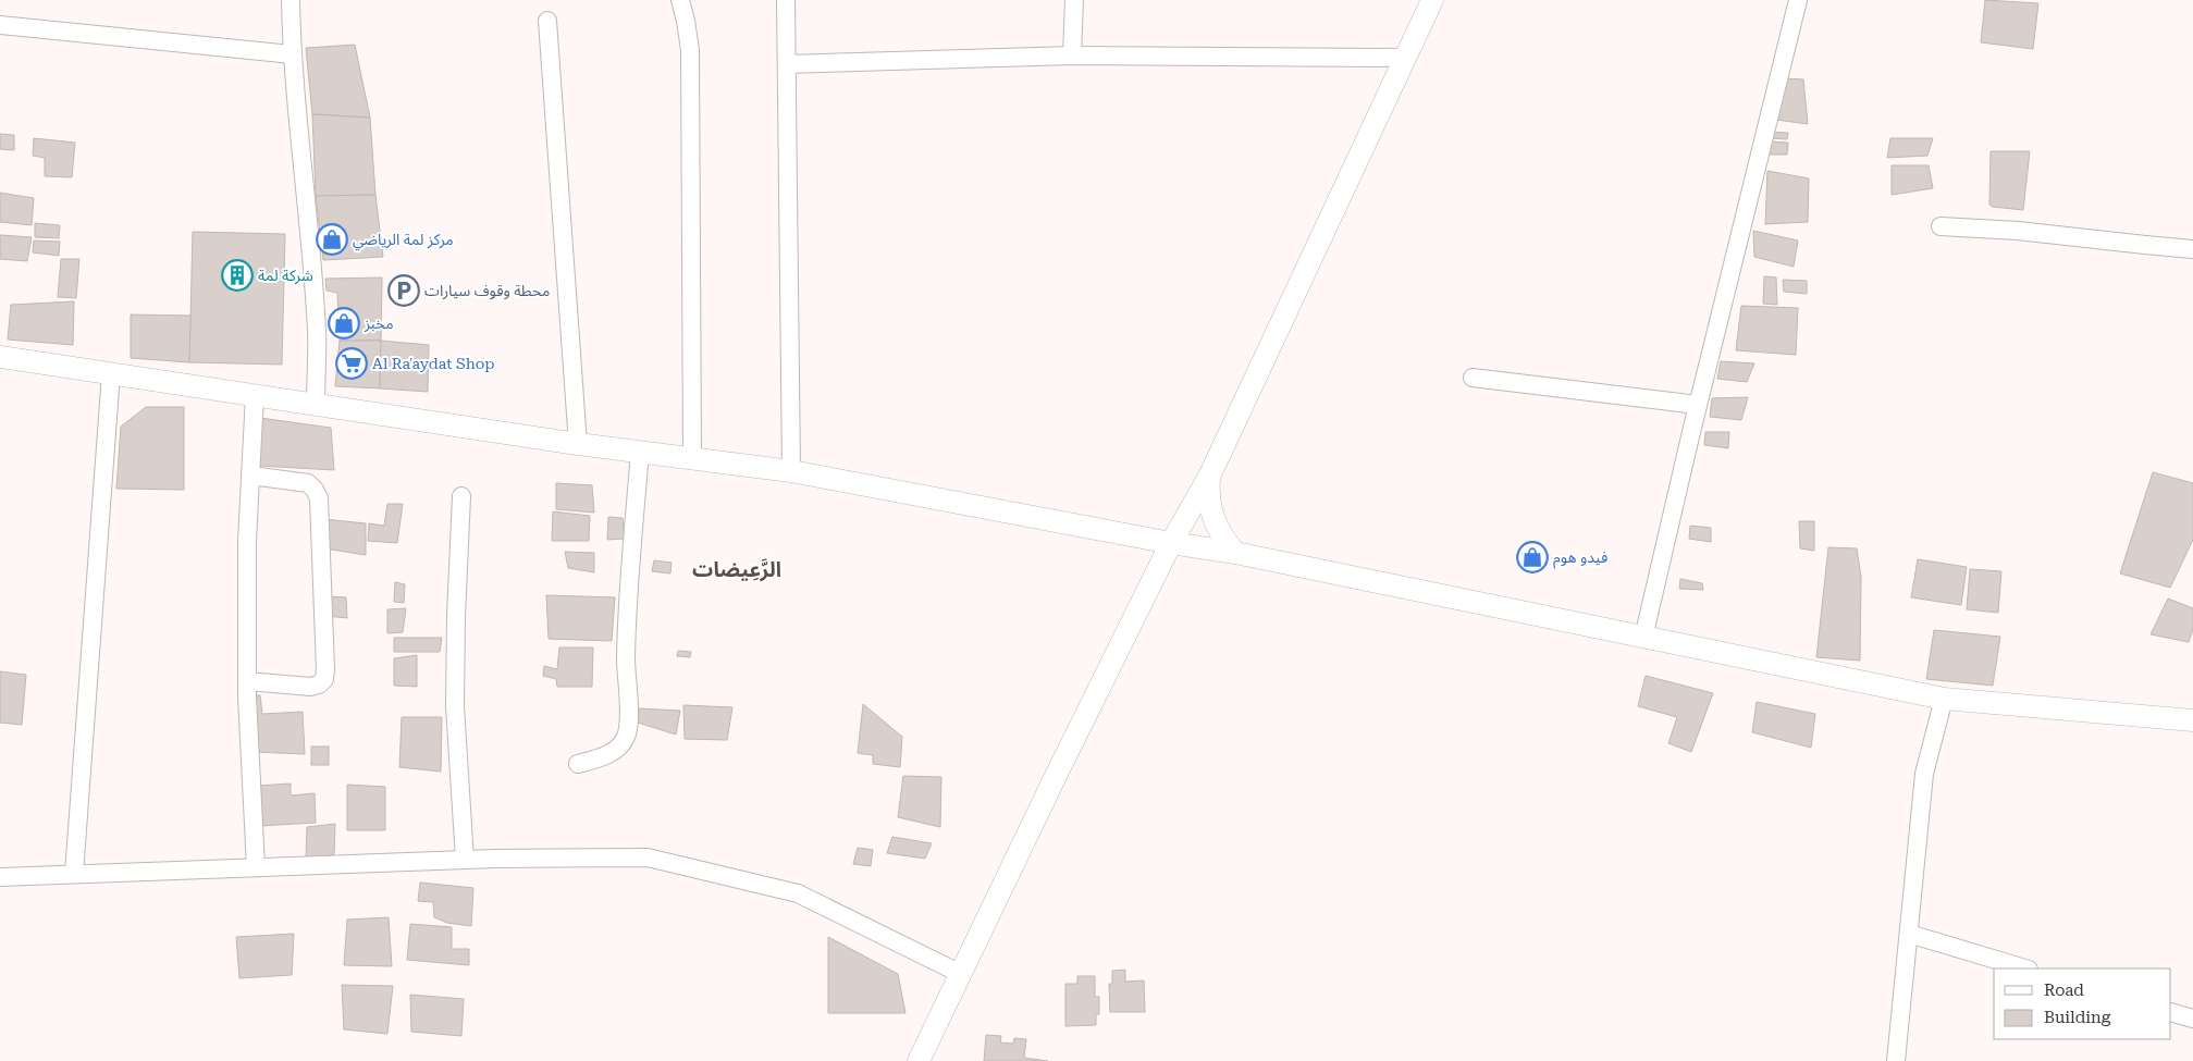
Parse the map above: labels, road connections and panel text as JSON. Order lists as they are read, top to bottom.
{
  "districts": ["الرَّعِيضات"],
  "places": {
    "shop": ["مركز لمة الرياضي", "مخبز", "فيدو هوم"],
    "building": ["شركة لمة"],
    "parking": ["محطة وقوف سيارات"],
    "supermarket": ["Al Ra'aydat Shop"]
  },
  "legend": ["Road", "Building"]
}
